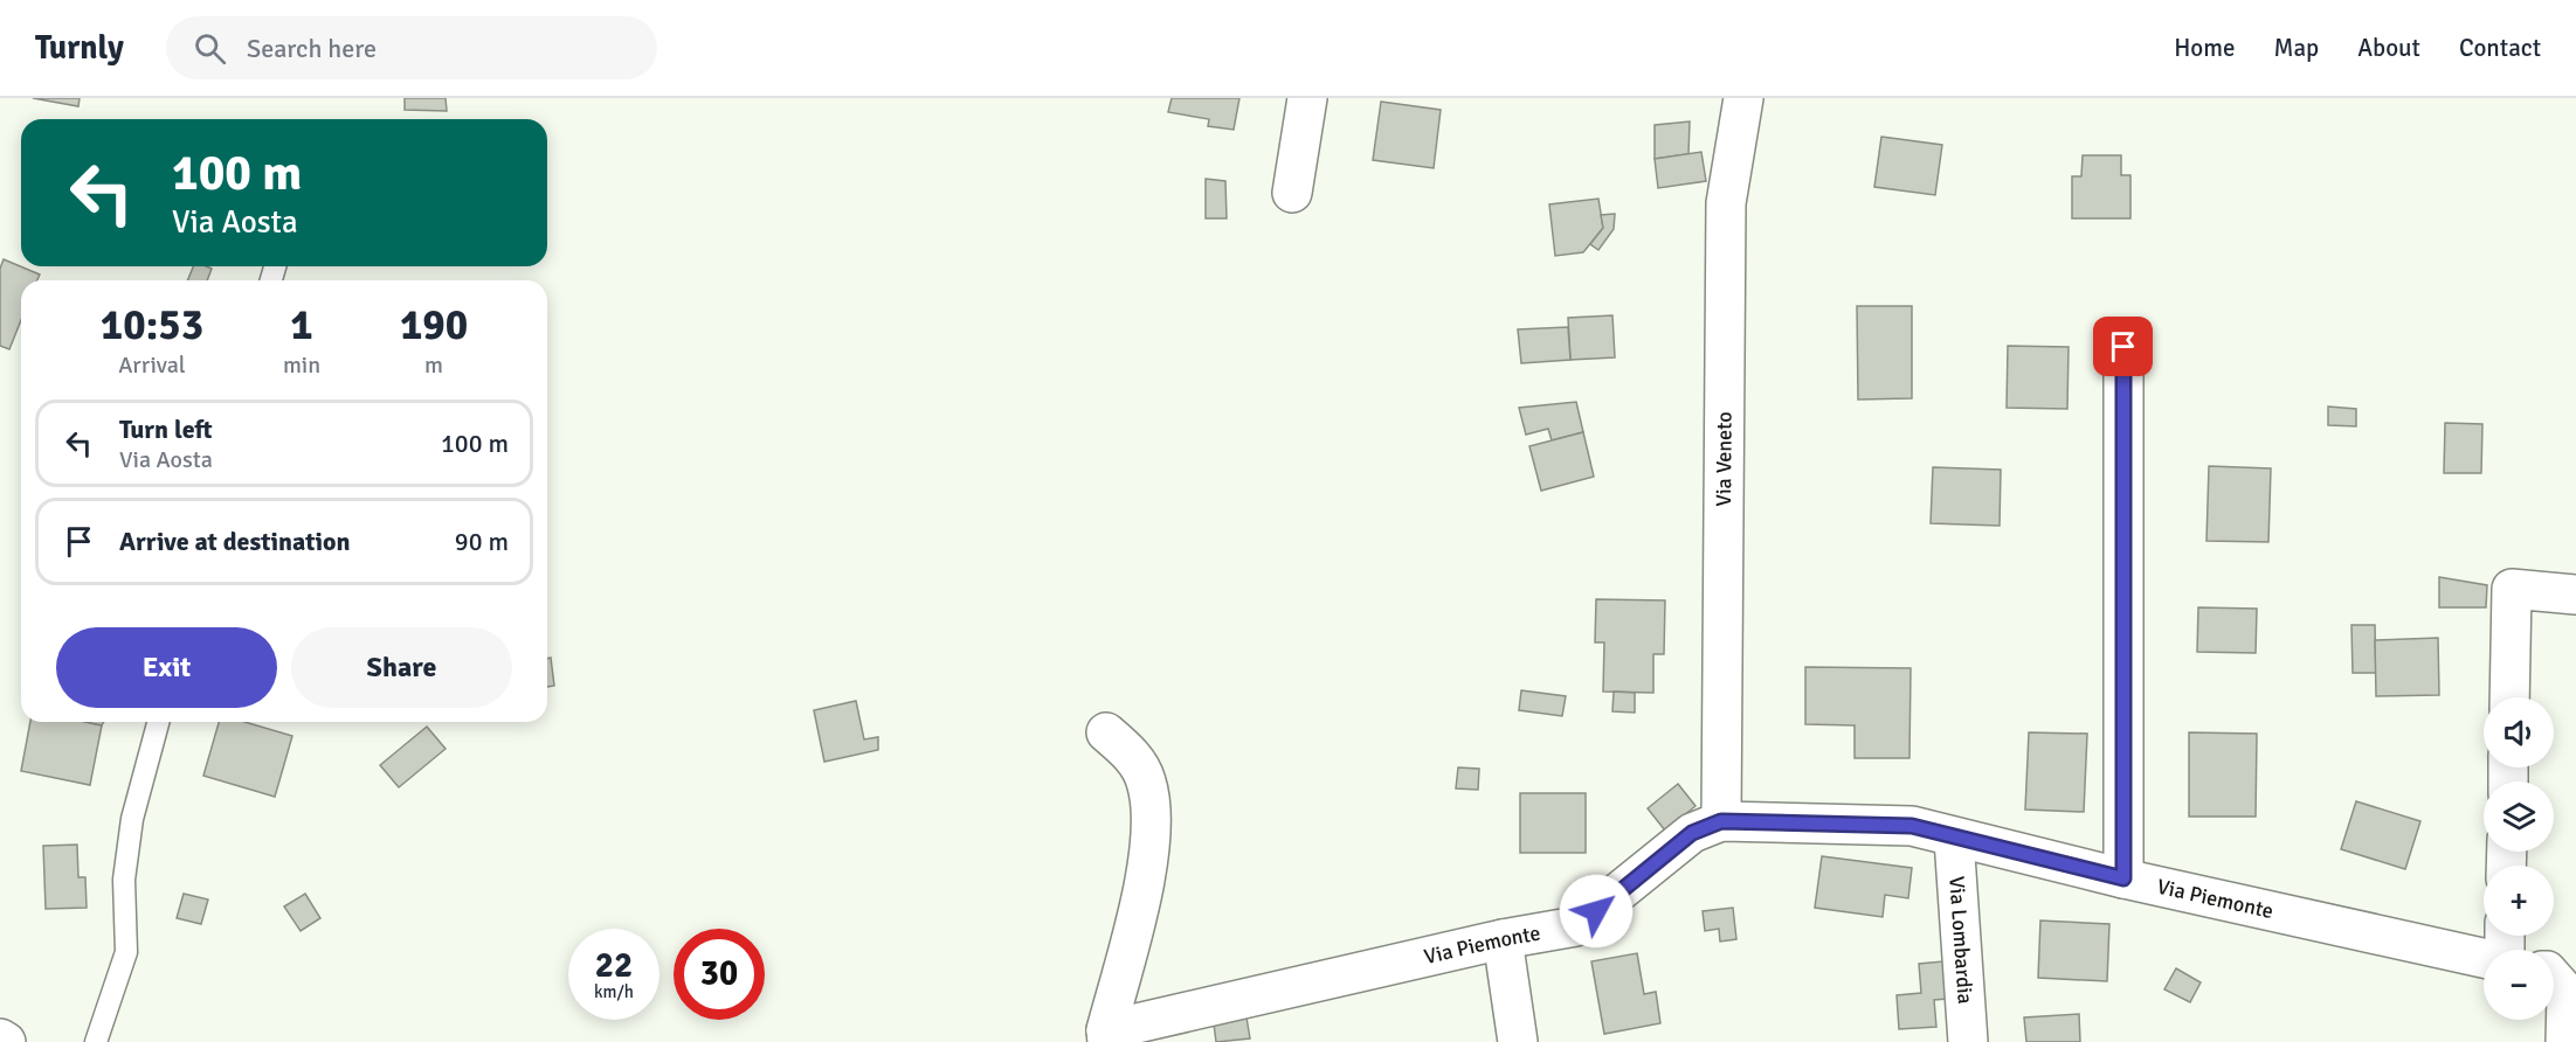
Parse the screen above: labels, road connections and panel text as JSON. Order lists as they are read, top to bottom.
{
  "streets": {
    "street": ["Via Veneto", "Via Piemonte", "Via Lombardia"]
  },
  "crossings": [
    ["Via Veneto", "Via Piemonte"],
    ["Via Piemonte", "Via Lombardia"]
  ],
  "page": {
    "header": "Turnly",
    "search": "Search here",
    "nav": [
      "Home",
      "Map",
      "About",
      "Contact"
    ],
    "turn": ["100 m", "Via Aosta"],
    "eta": [
      "10:53",
      "Arrival",
      "1",
      "min",
      "190",
      "m"
    ],
    "list": [
      {
        "name": "Turn left",
        "note": "Via Aosta",
        "value": "100 m"
      },
      {
        "name": "Arrive at destination",
        "value": "90 m"
      }
    ],
    "buttons": ["Exit", "Share"],
    "map_buttons": ["+", "−"],
    "speed": "22 km/h",
    "limit": "30"
  }
}
